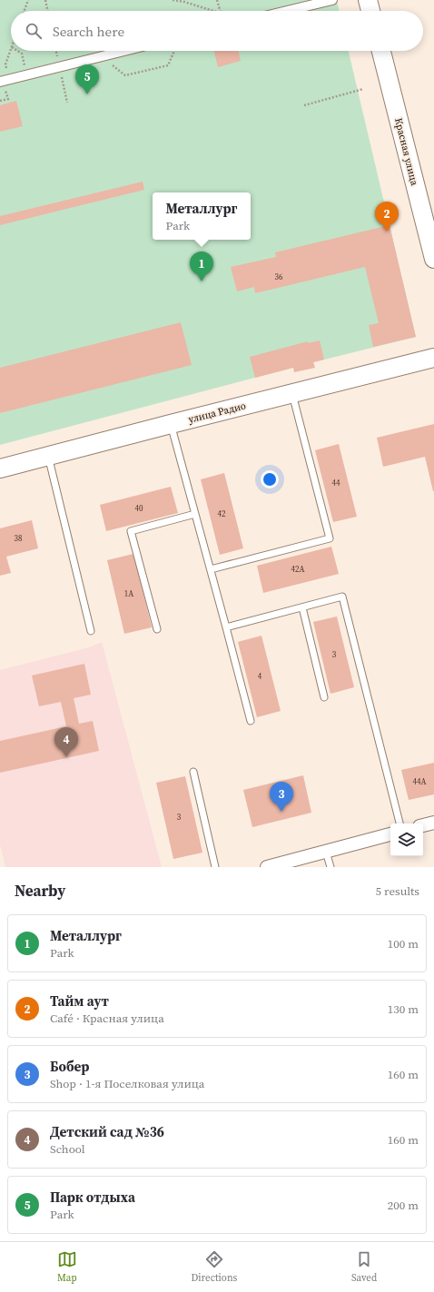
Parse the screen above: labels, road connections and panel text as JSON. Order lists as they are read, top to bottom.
{
  "streets": {
    "main road": ["Красная улица", "улица Радио"]
  },
  "house_numbers": [
    "36",
    "44",
    "40",
    "42",
    "38",
    "42А",
    "1А",
    "3",
    "4",
    "44А",
    "3"
  ],
  "page": {
    "search": "Search here",
    "pins": [
      "5",
      "2",
      "1",
      "4",
      "3"
    ],
    "popup": ["Металлург", "Park"],
    "heading": ["Nearby", "5 results"],
    "list": [
      {
        "mark": "1",
        "name": "Металлург",
        "note": "Park",
        "value": "100 m"
      },
      {
        "mark": "2",
        "name": "Тайм аут",
        "note": "Café · Красная улица",
        "value": "130 m"
      },
      {
        "mark": "3",
        "name": "Бобер",
        "note": "Shop · 1-я Поселковая улица",
        "value": "160 m"
      },
      {
        "mark": "4",
        "name": "Детский сад №36",
        "note": "School",
        "value": "160 m"
      },
      {
        "mark": "5",
        "name": "Парк отдыха",
        "note": "Park",
        "value": "200 m"
      }
    ],
    "nav": ["Map", "Directions", "Saved"]
  }
}
